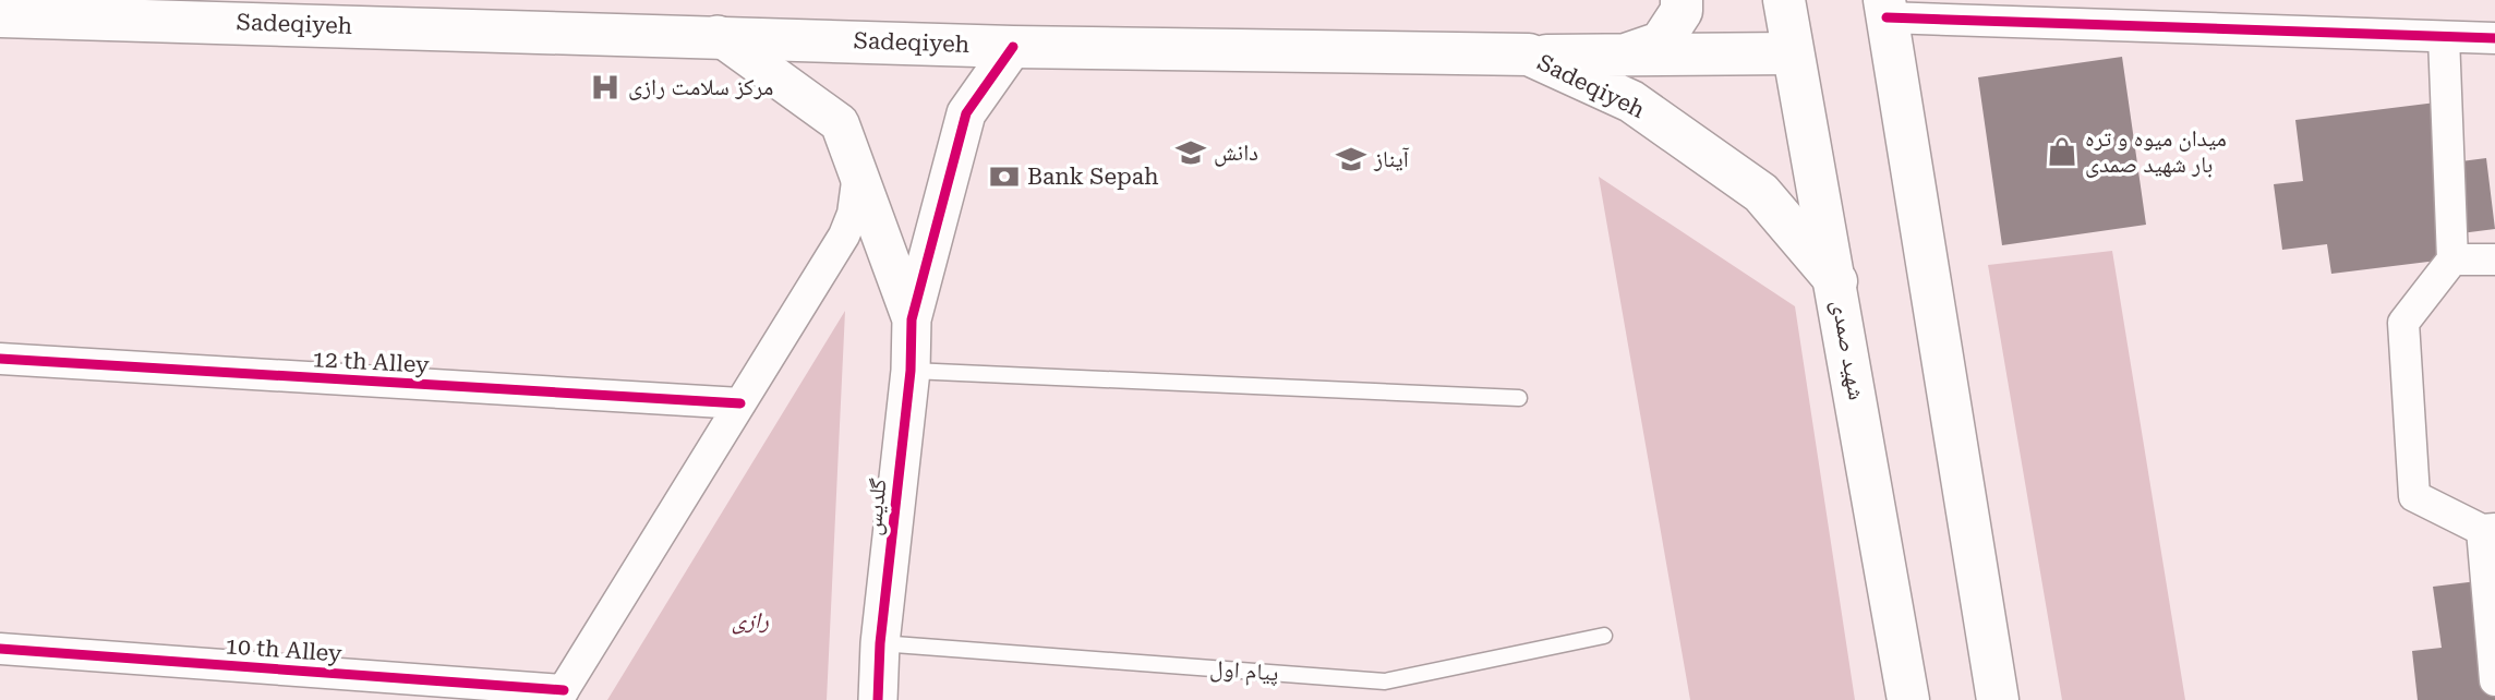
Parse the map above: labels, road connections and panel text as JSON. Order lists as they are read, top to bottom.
{
  "streets": {
    "main road": ["Sadeqiyeh", "شهید صمدی"],
    "street": ["12 th Alley", "گلدیس", "10 th Alley"],
    "lane": ["پیام اول"]
  },
  "crossings": [
    ["Sadeqiyeh", "شهید صمدی"],
    ["گلدیس", "پیام اول"]
  ],
  "parks": ["رازی"],
  "places": {
    "hospital": ["مرکز سلامت رازی"],
    "shop": ["میدان میوه و تره بار شهید صمدی"],
    "school or university": ["دانش", "آیناز"],
    "bank": ["Bank Sepah"]
  }
}
